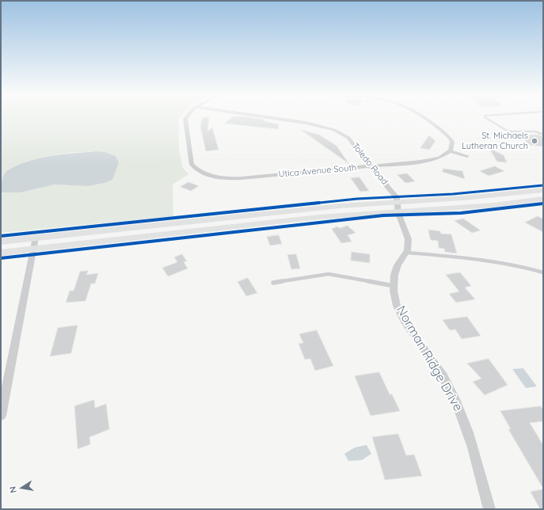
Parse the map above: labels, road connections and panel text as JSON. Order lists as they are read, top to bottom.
{
  "streets": {
    "street": ["Toledo Road", "Utica Avenue South", "Norman Ridge Drive"]
  },
  "crossings": [
    ["Toledo Road", "Utica Avenue South"]
  ],
  "places": ["St. Michaels Lutheran Church"],
  "north": "left"
}
